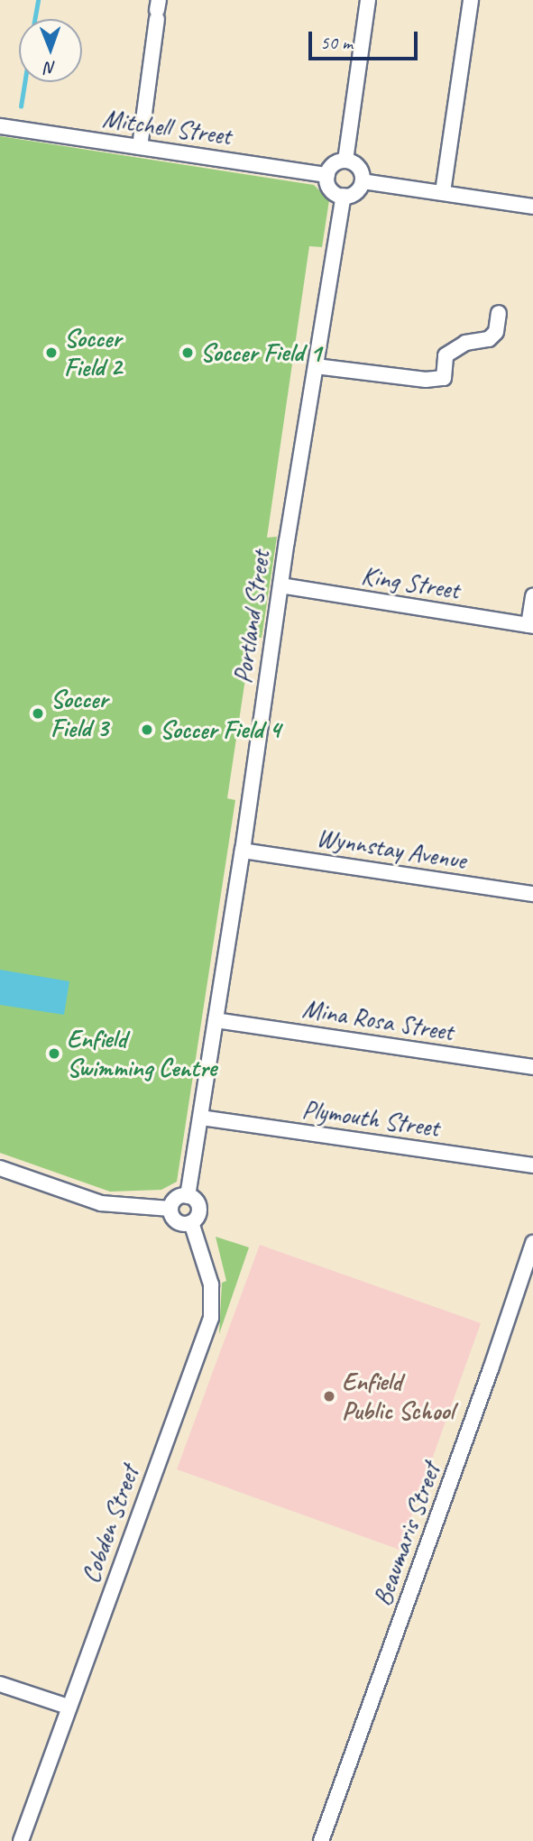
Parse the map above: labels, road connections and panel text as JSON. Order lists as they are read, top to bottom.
{
  "streets": {
    "street": [
      "Mitchell Street",
      "King Street",
      "Portland Street",
      "Wynnstay Avenue",
      "Mina Rosa Street",
      "Plymouth Street",
      "Cobden Street",
      "Beaumaris Street"
    ]
  },
  "crossings": [
    ["Mitchell Street", "Portland Street"],
    ["King Street", "Portland Street"],
    ["Portland Street", "Wynnstay Avenue"],
    ["Portland Street", "Mina Rosa Street"],
    ["Portland Street", "Plymouth Street"],
    ["Portland Street", "Cobden Street"]
  ],
  "places": [
    "Soccer Field 2",
    "Soccer Field 1",
    "Soccer Field 3",
    "Soccer Field 4",
    "Enfield Swimming Centre",
    "Enfield Public School"
  ],
  "scale_bar": "50 m",
  "north": "bottom"
}
